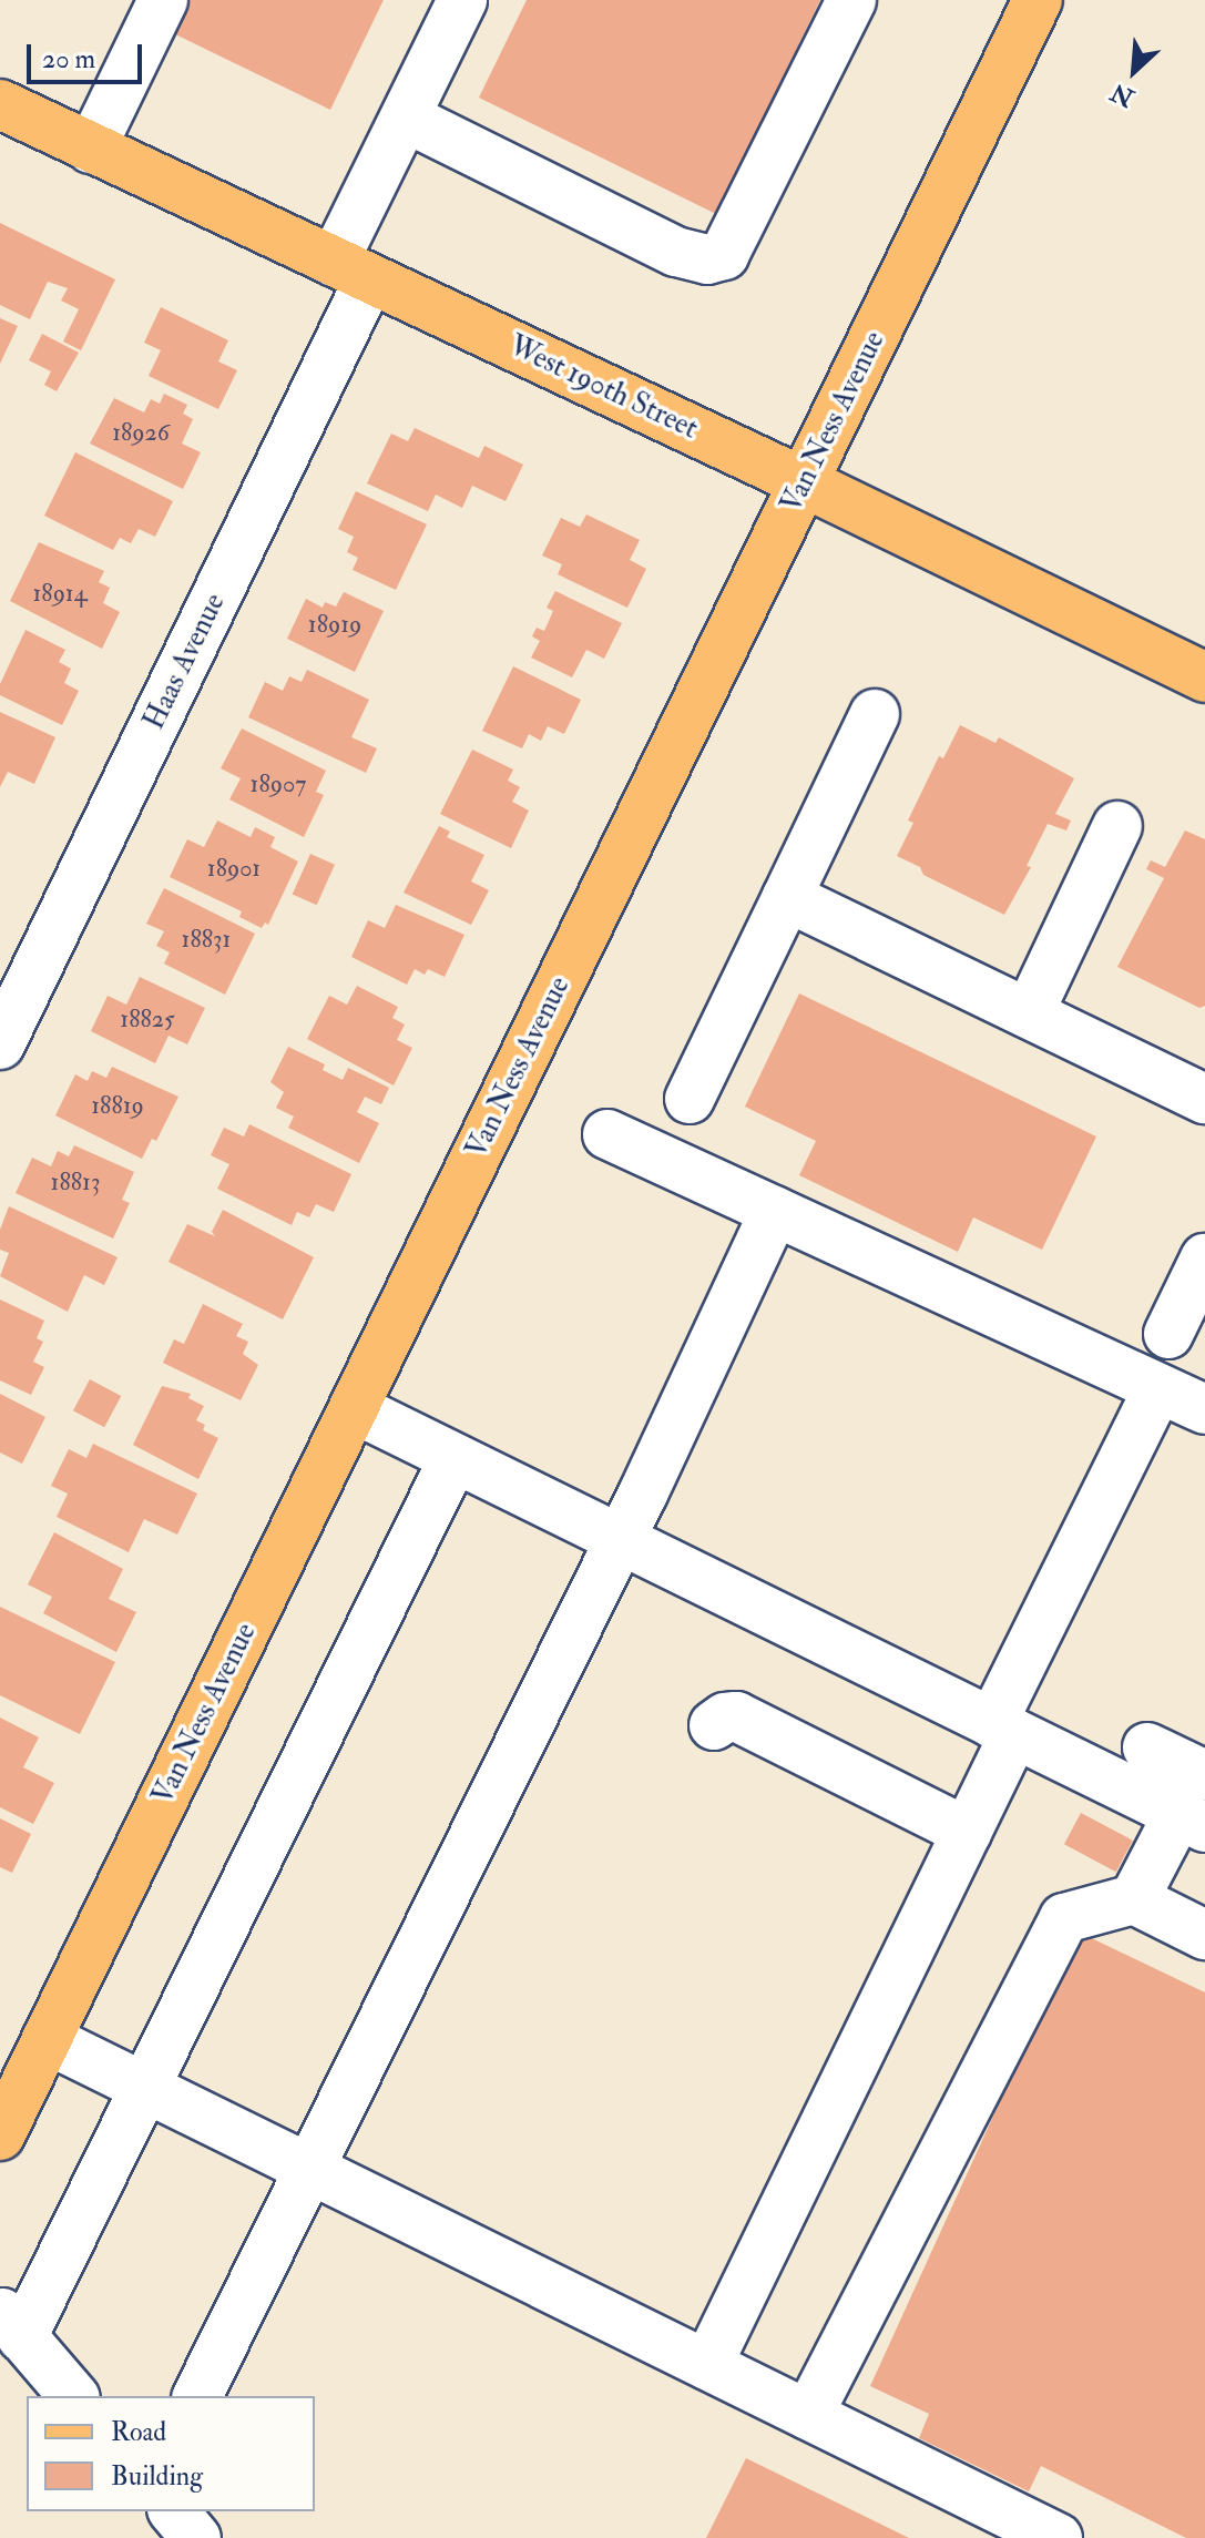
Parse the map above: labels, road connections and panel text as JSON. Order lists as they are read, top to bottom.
{
  "streets": {
    "main road": ["West 190th Street", "Van Ness Avenue"],
    "street": ["Haas Avenue"]
  },
  "crossings": [
    ["West 190th Street", "Van Ness Avenue"],
    ["West 190th Street", "Haas Avenue"]
  ],
  "house_numbers": [
    "18926",
    "18914",
    "18919",
    "18907",
    "18901",
    "18831",
    "18825",
    "18819",
    "18813"
  ],
  "legend": ["Road", "Building"],
  "scale_bar": "20 m",
  "north": "bottom left"
}
